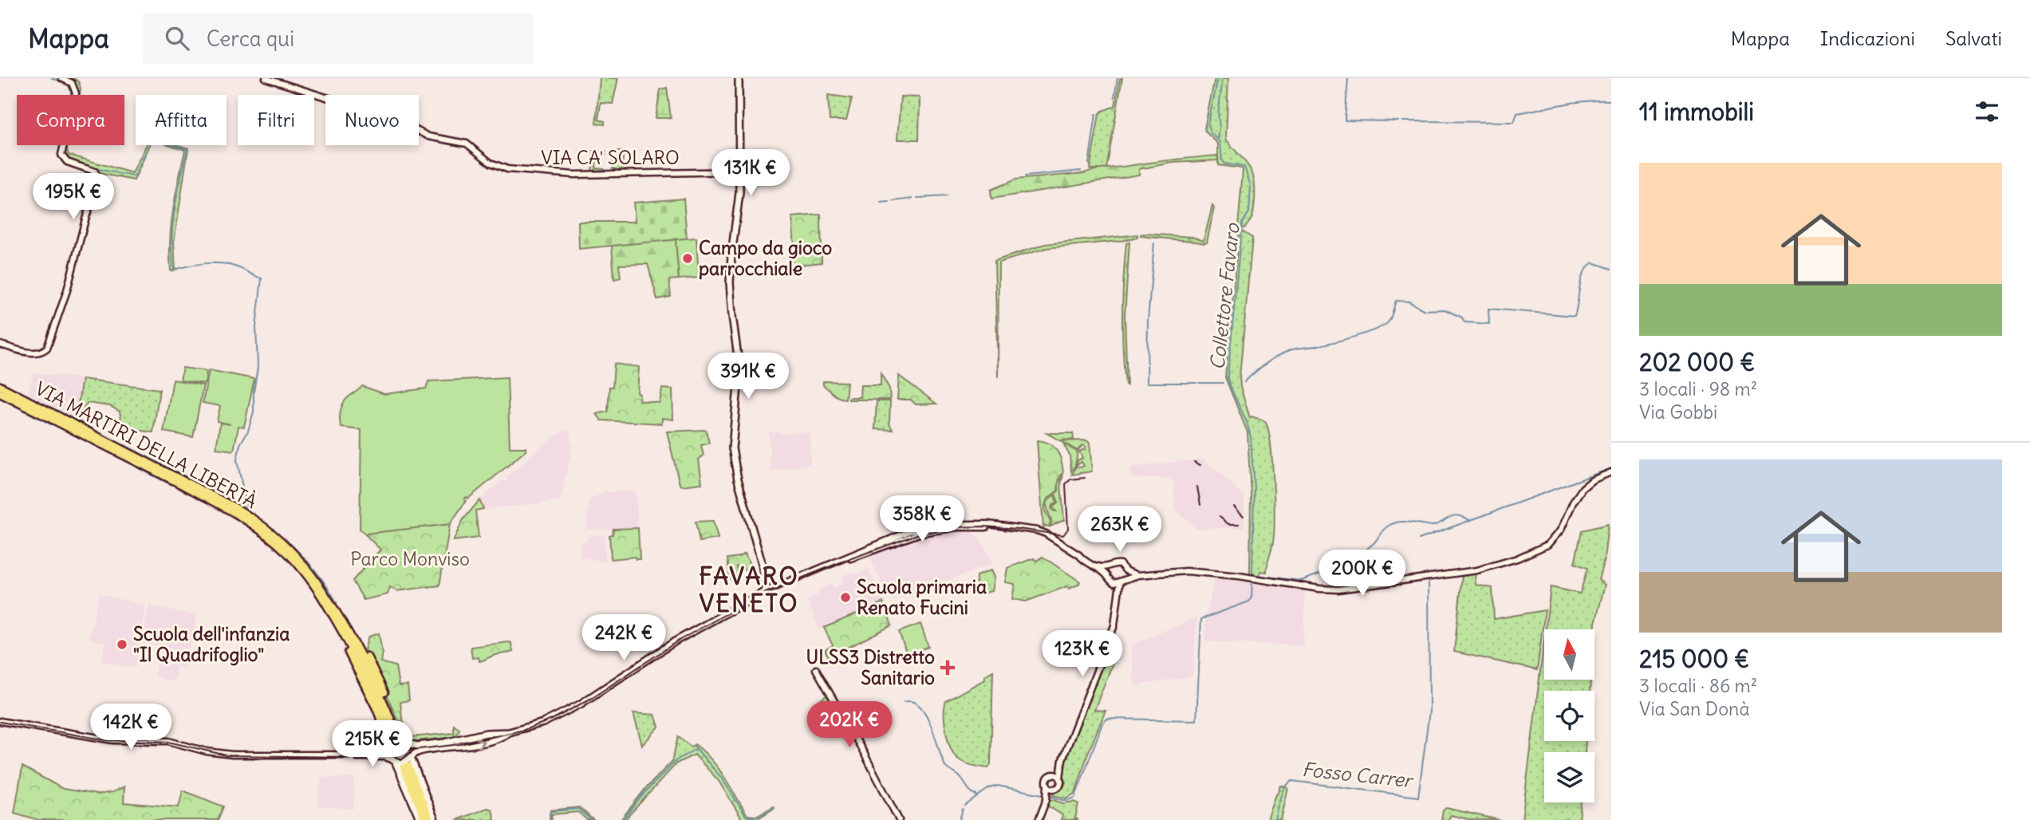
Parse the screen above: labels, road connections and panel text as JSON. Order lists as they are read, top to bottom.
{
  "streets": {
    "main road": ["VIA MARTIRI DELLA LIBERTÀ"],
    "street": ["VIA CA' SOLARO"]
  },
  "districts": ["FAVARO VENETO"],
  "water": ["Collettore Favaro", "Fosso Carrer"],
  "parks": ["Parco Monviso"],
  "places": {
    "other": ["Campo da gioco parrocchiale", "Scuola primaria Renato Fucini", "Scuola dell'infanzia \"Il Quadrifoglio\""],
    "health": ["ULSS3 Distretto Sanitario"]
  },
  "north": "top",
  "page": {
    "header": "Mappa",
    "search": "Cerca qui",
    "nav": ["Mappa", "Indicazioni", "Salvati"],
    "heading": "11 immobili",
    "chip": [
      "Compra",
      "Affitta",
      "Filtri",
      "Nuovo"
    ],
    "list": [
      {
        "name": "202 000 €",
        "note": "3 locali · 98 m² · Via Gobbi"
      },
      {
        "name": "215 000 €",
        "note": "3 locali · 86 m² · Via San Donà"
      }
    ],
    "price": [
      "131K €",
      "195K €",
      "391K €",
      "358K €",
      "263K €",
      "200K €",
      "242K €",
      "123K €",
      "202K €",
      "142K €",
      "215K €"
    ]
  }
}
